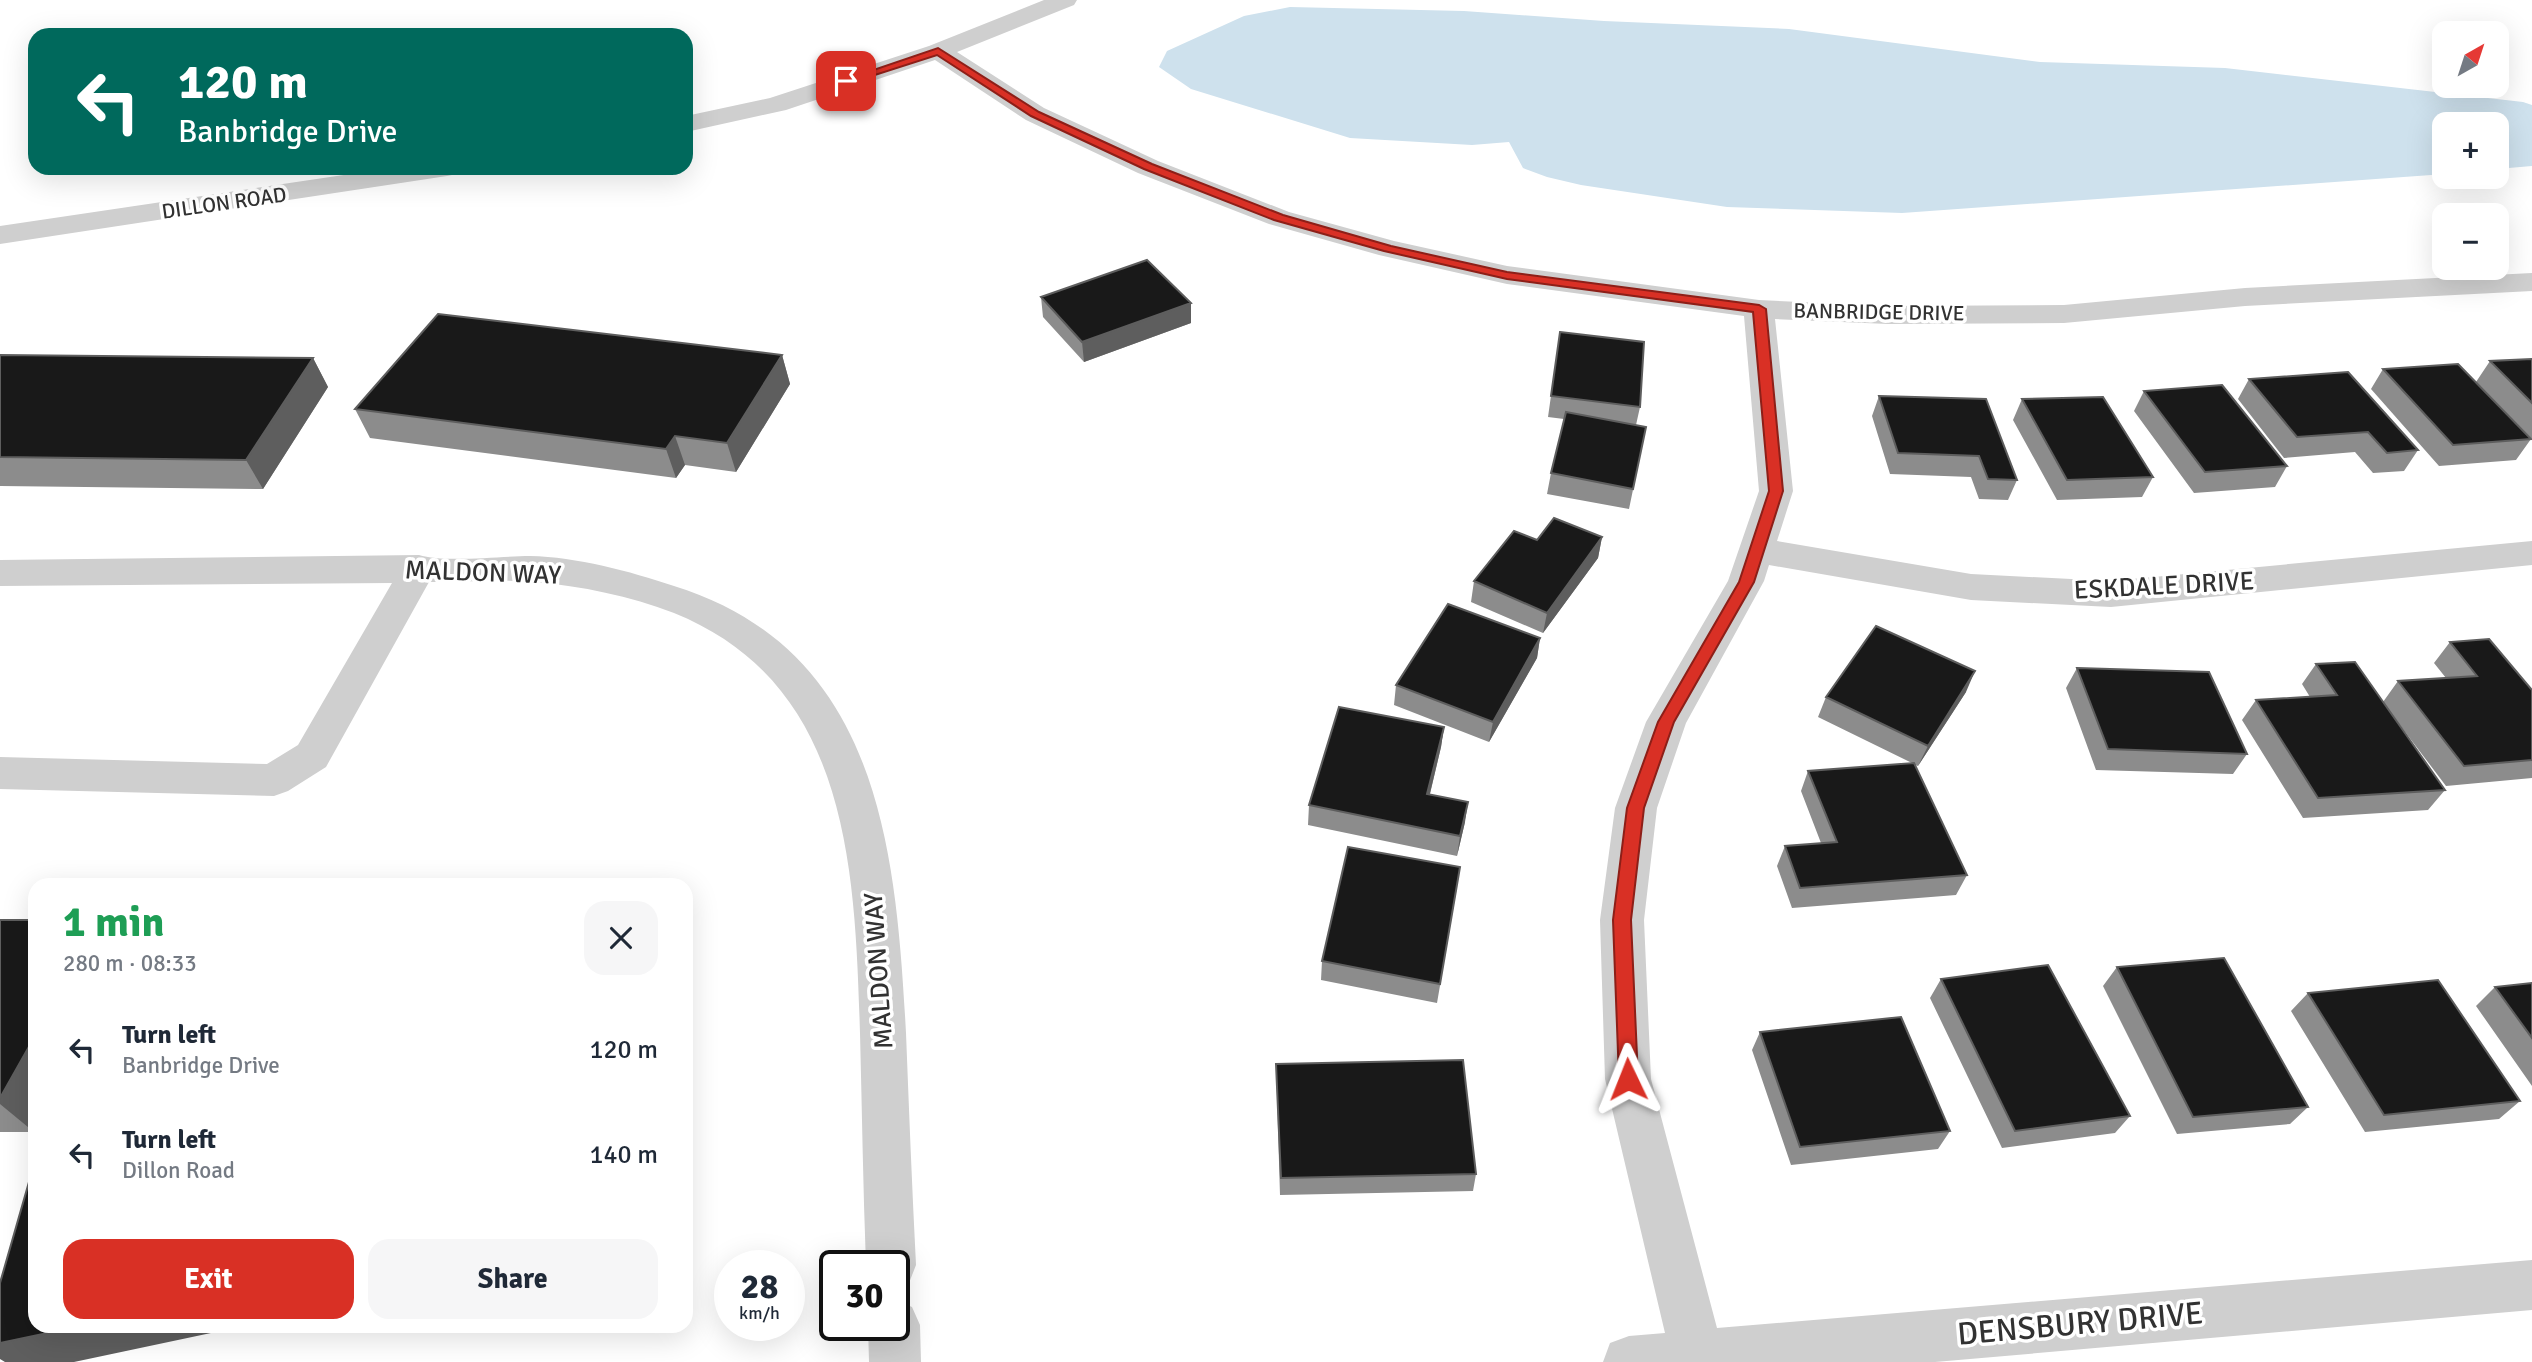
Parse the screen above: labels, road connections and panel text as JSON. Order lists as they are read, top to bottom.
{
  "streets": {
    "street": [
      "DILLON ROAD",
      "BANBRIDGE DRIVE",
      "MALDON WAY",
      "ESKDALE DRIVE",
      "DENSBURY DRIVE"
    ]
  },
  "north": "top right",
  "page": {
    "map_buttons": ["+", "−"],
    "turn": ["120 m", "Banbridge Drive"],
    "heading": ["1 min", "280 m · 08:33"],
    "list": [
      {
        "name": "Turn left",
        "note": "Banbridge Drive",
        "value": "120 m"
      },
      {
        "name": "Turn left",
        "note": "Dillon Road",
        "value": "140 m"
      }
    ],
    "buttons": ["Exit", "Share"],
    "speed": "28 km/h",
    "limit": "30"
  }
}
